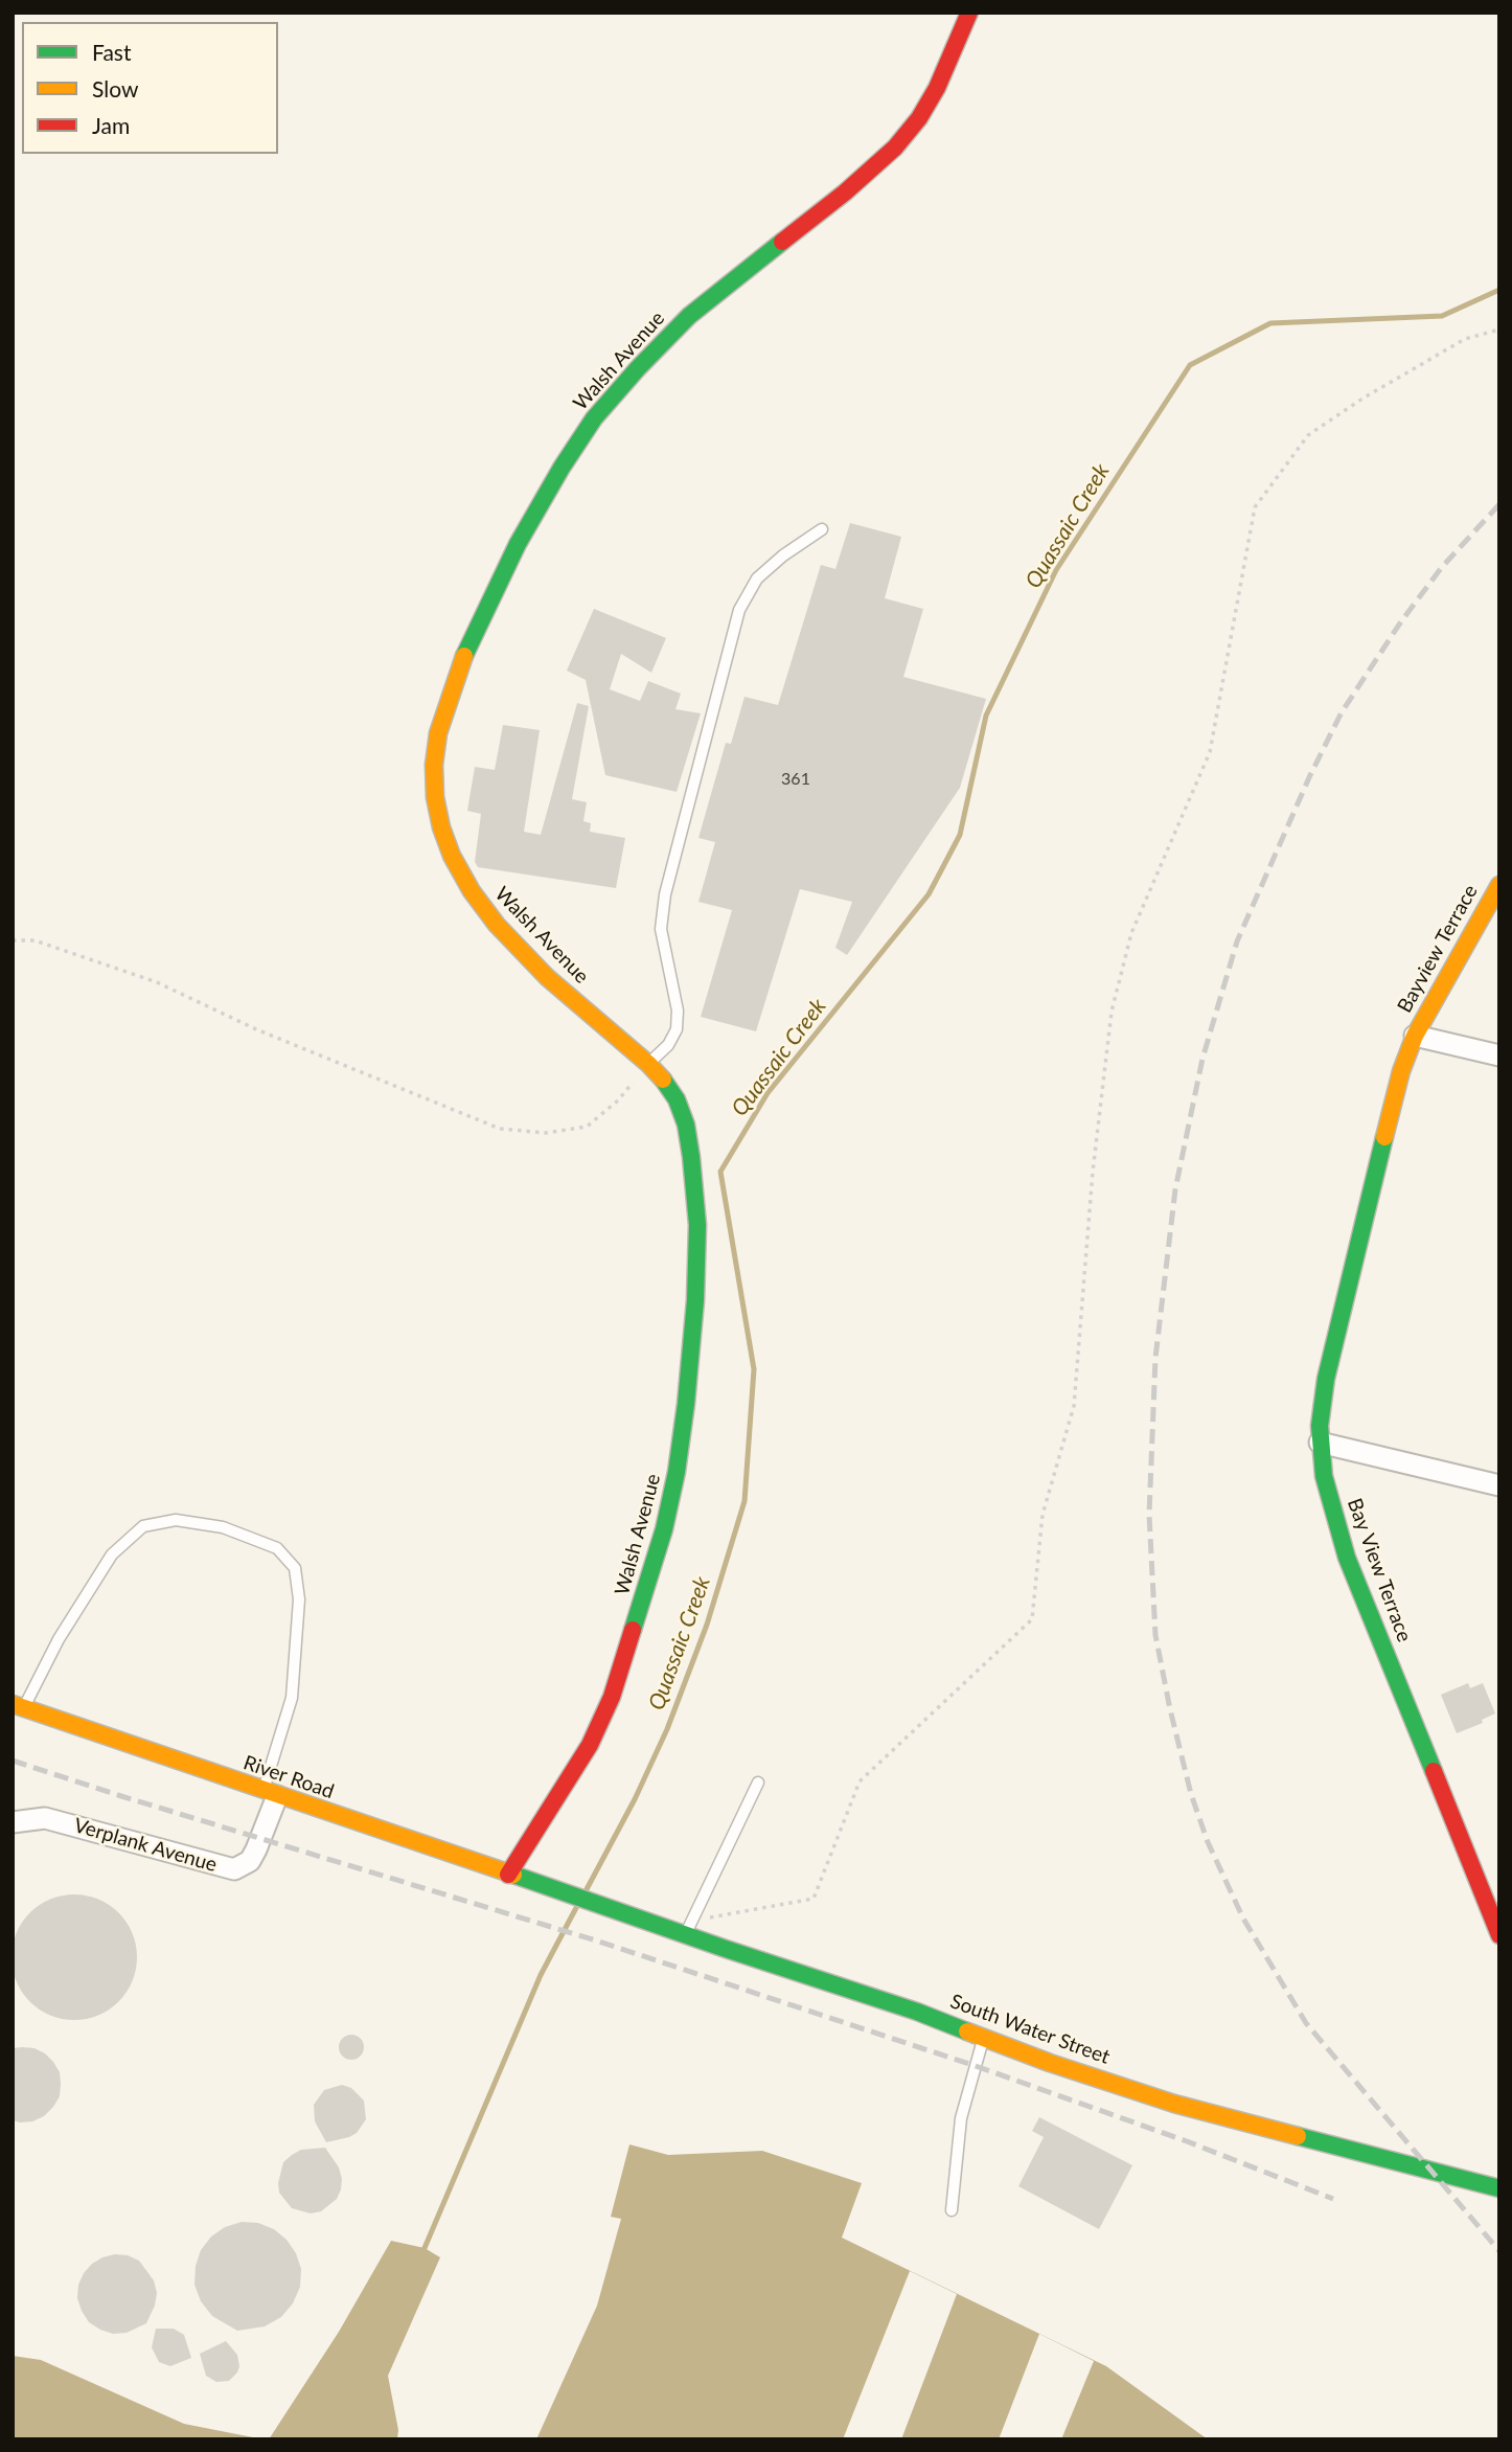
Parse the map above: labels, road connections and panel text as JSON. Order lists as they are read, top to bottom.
{
  "streets": {
    "street": [
      "Walsh Avenue",
      "Bayview Terrace",
      "Bay View Terrace",
      "River Road",
      "Verplank Avenue",
      "South Water Street"
    ]
  },
  "crossings": [
    ["Walsh Avenue", "River Road"],
    ["Bayview Terrace", "Bay View Terrace"],
    ["River Road", "Verplank Avenue"],
    ["River Road", "South Water Street"]
  ],
  "water": ["Quassaic Creek"],
  "house_numbers": ["361"],
  "legend": ["Fast", "Slow", "Jam"]
}
